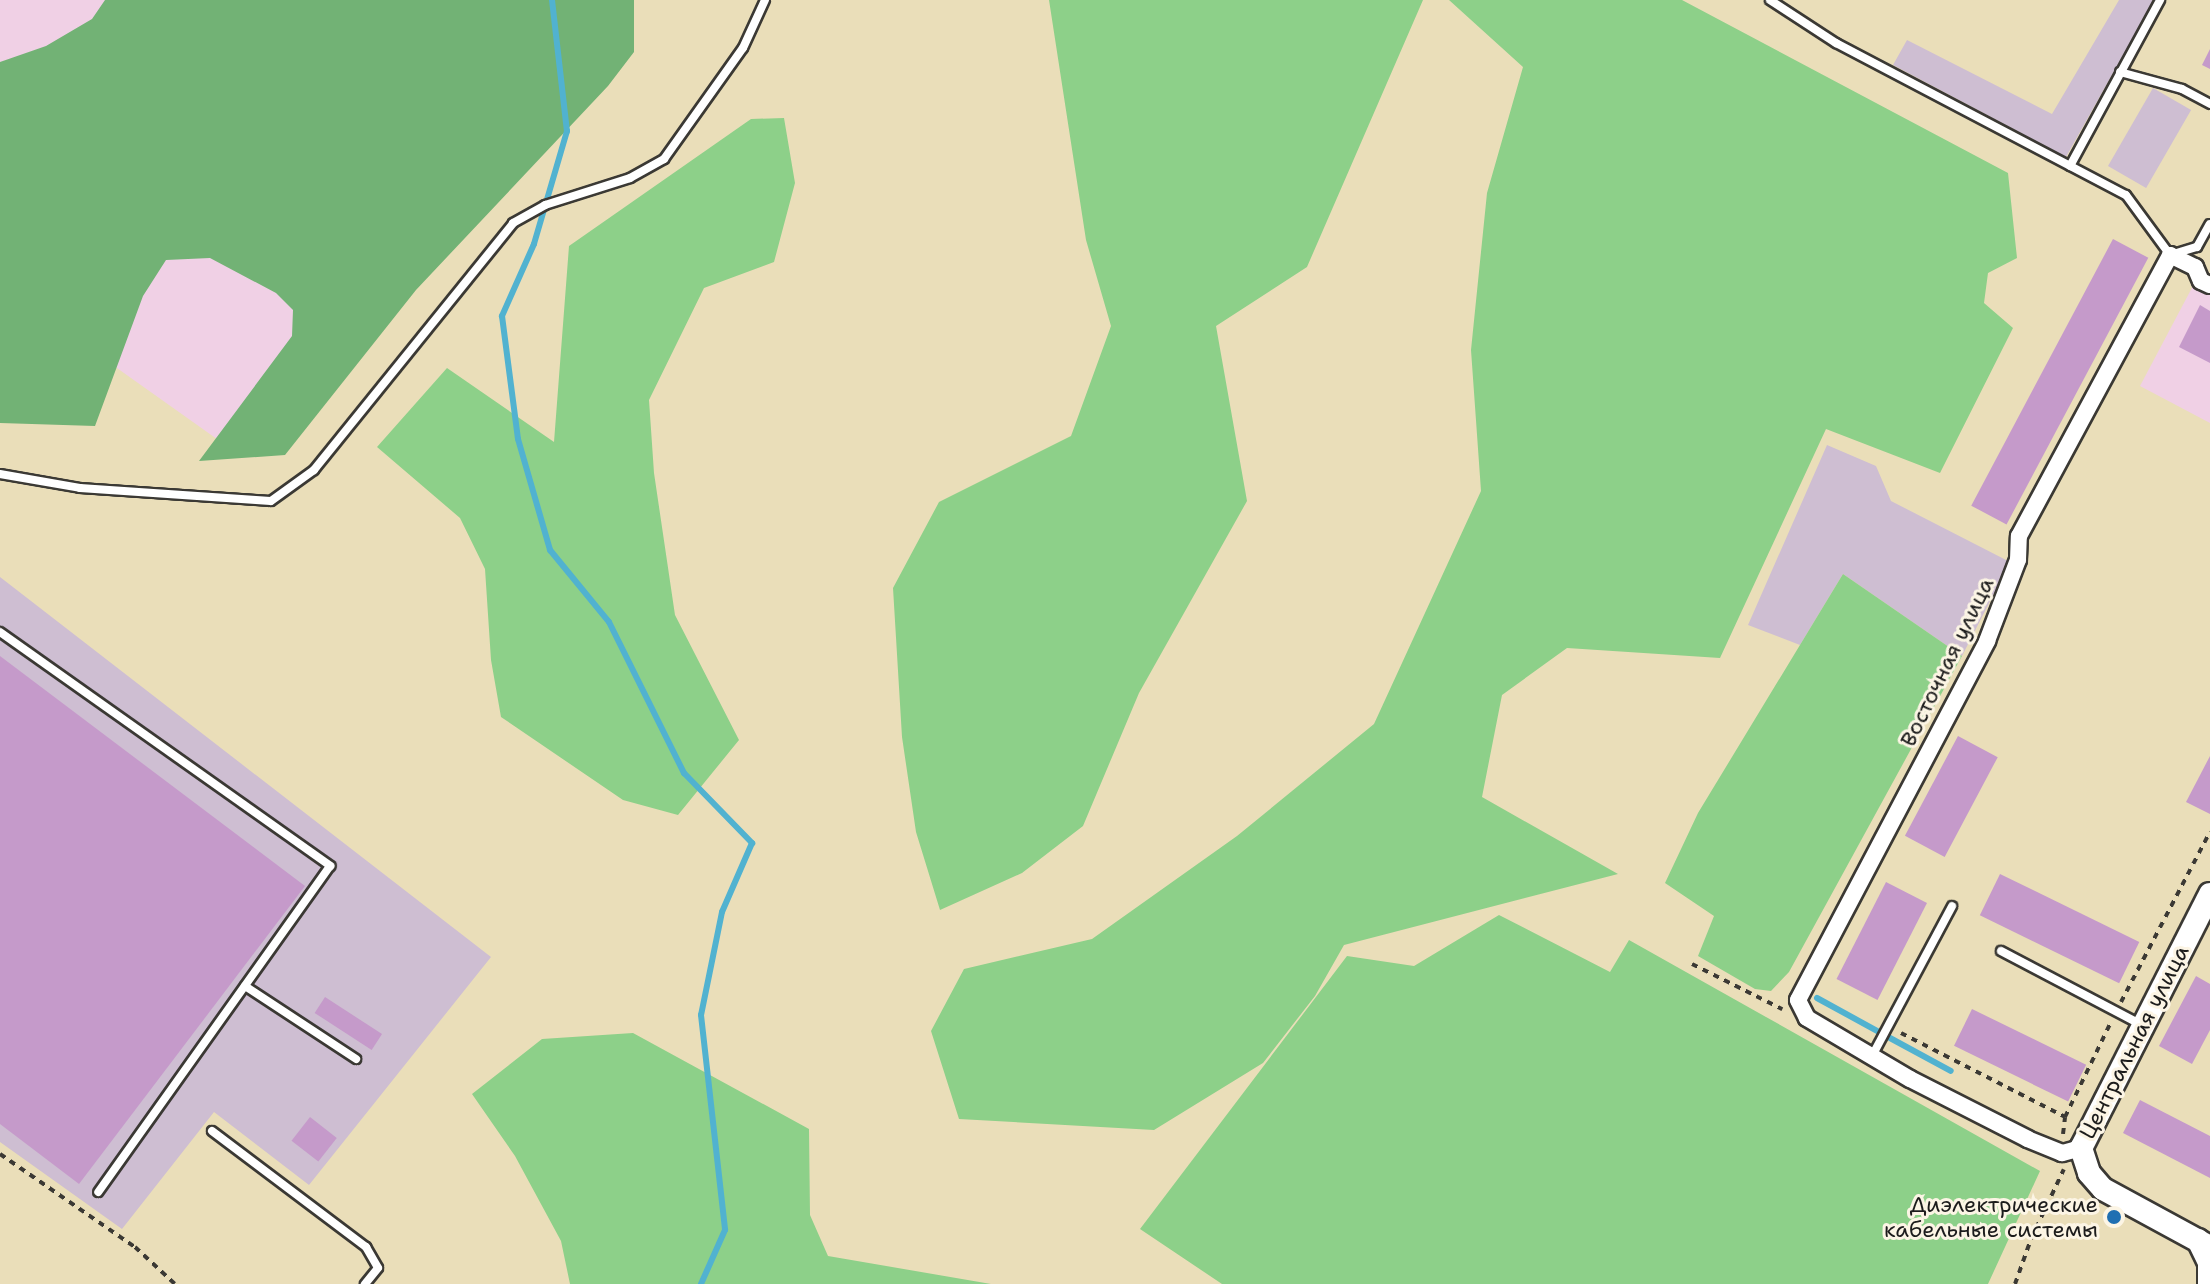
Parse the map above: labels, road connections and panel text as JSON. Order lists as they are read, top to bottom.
{
  "streets": {
    "street": ["Восточная улица", "Центральная улица"]
  },
  "places": ["Диэлектрические кабельные системы"]
}
